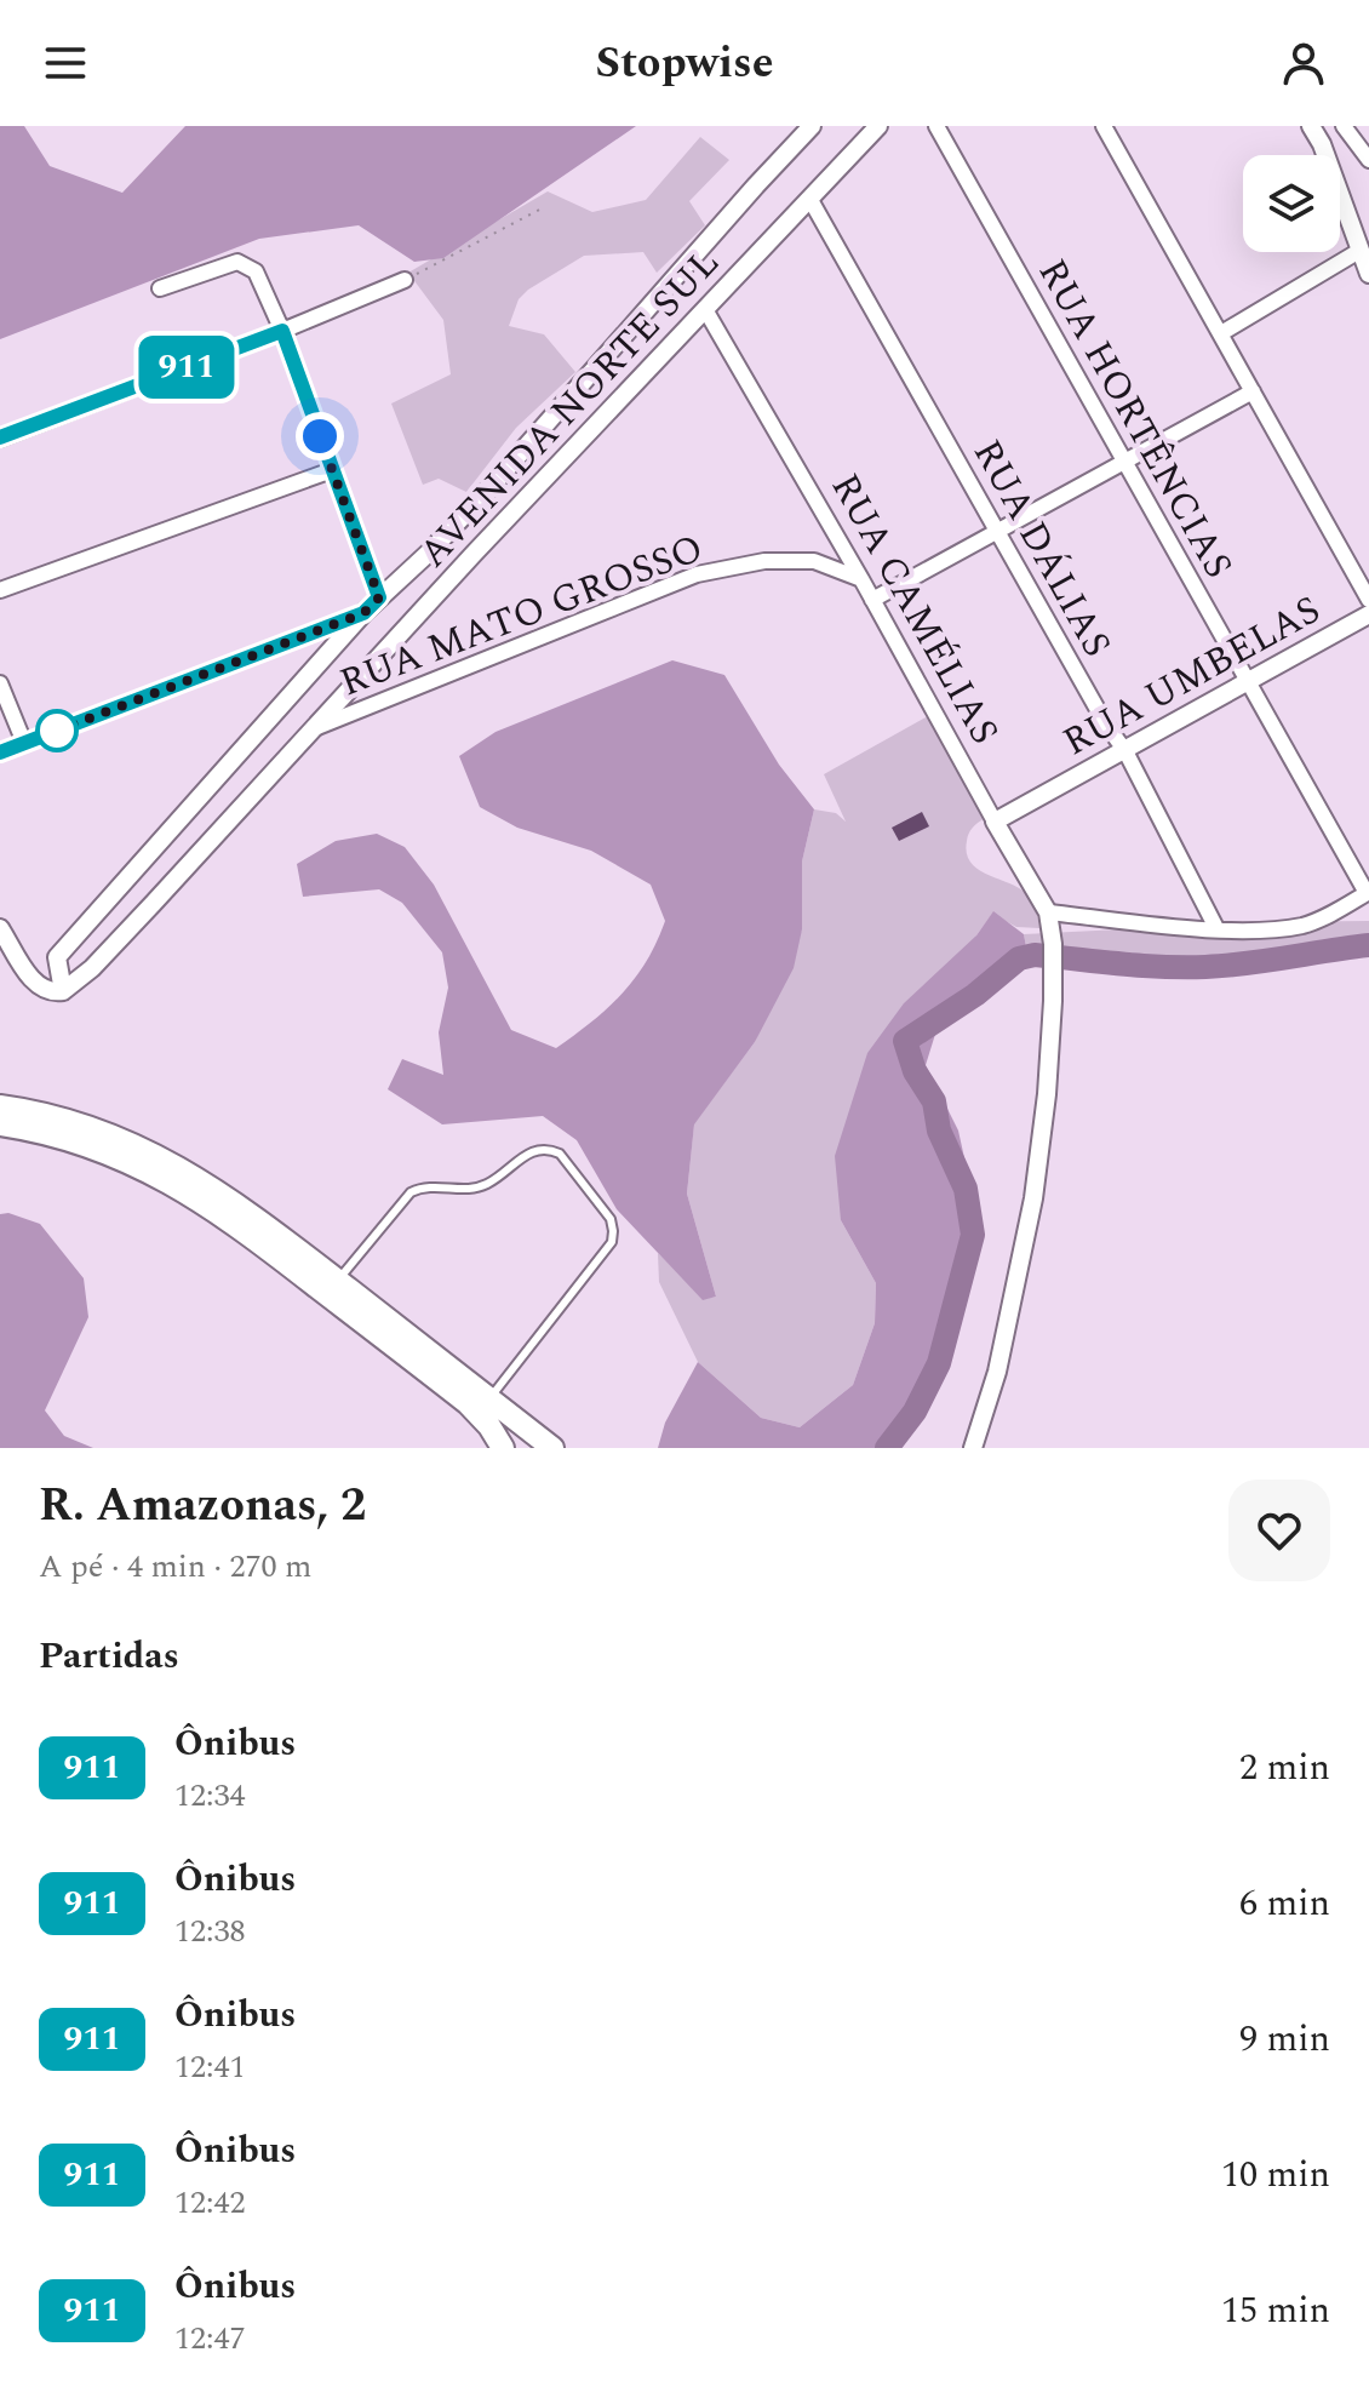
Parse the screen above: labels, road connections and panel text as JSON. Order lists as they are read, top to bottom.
{
  "streets": {
    "street": [
      "AVENIDA NORTE SUL",
      "RUA HORTÊNCIAS",
      "RUA DÁLIAS",
      "RUA CAMÉLIAS",
      "RUA MATO GROSSO",
      "RUA UMBELAS"
    ]
  },
  "crossings": [
    ["AVENIDA NORTE SUL", "RUA DÁLIAS"],
    ["AVENIDA NORTE SUL", "RUA CAMÉLIAS"],
    ["AVENIDA NORTE SUL", "RUA MATO GROSSO"],
    ["RUA HORTÊNCIAS", "RUA UMBELAS"],
    ["RUA DÁLIAS", "RUA UMBELAS"],
    ["RUA CAMÉLIAS", "RUA MATO GROSSO"],
    ["RUA CAMÉLIAS", "RUA UMBELAS"]
  ],
  "lines": ["bus line 911"],
  "page": {
    "header": "Stopwise",
    "on_map": "911",
    "heading": [
      ["R. Amazonas, 2", "A pé · 4 min · 270 m"],
      "Partidas"
    ],
    "list": [
      {
        "mark": "911",
        "name": "Ônibus",
        "note": "12:34",
        "value": "2 min"
      },
      {
        "mark": "911",
        "name": "Ônibus",
        "note": "12:38",
        "value": "6 min"
      },
      {
        "mark": "911",
        "name": "Ônibus",
        "note": "12:41",
        "value": "9 min"
      },
      {
        "mark": "911",
        "name": "Ônibus",
        "note": "12:42",
        "value": "10 min"
      },
      {
        "mark": "911",
        "name": "Ônibus",
        "note": "12:47",
        "value": "15 min"
      }
    ]
  }
}
